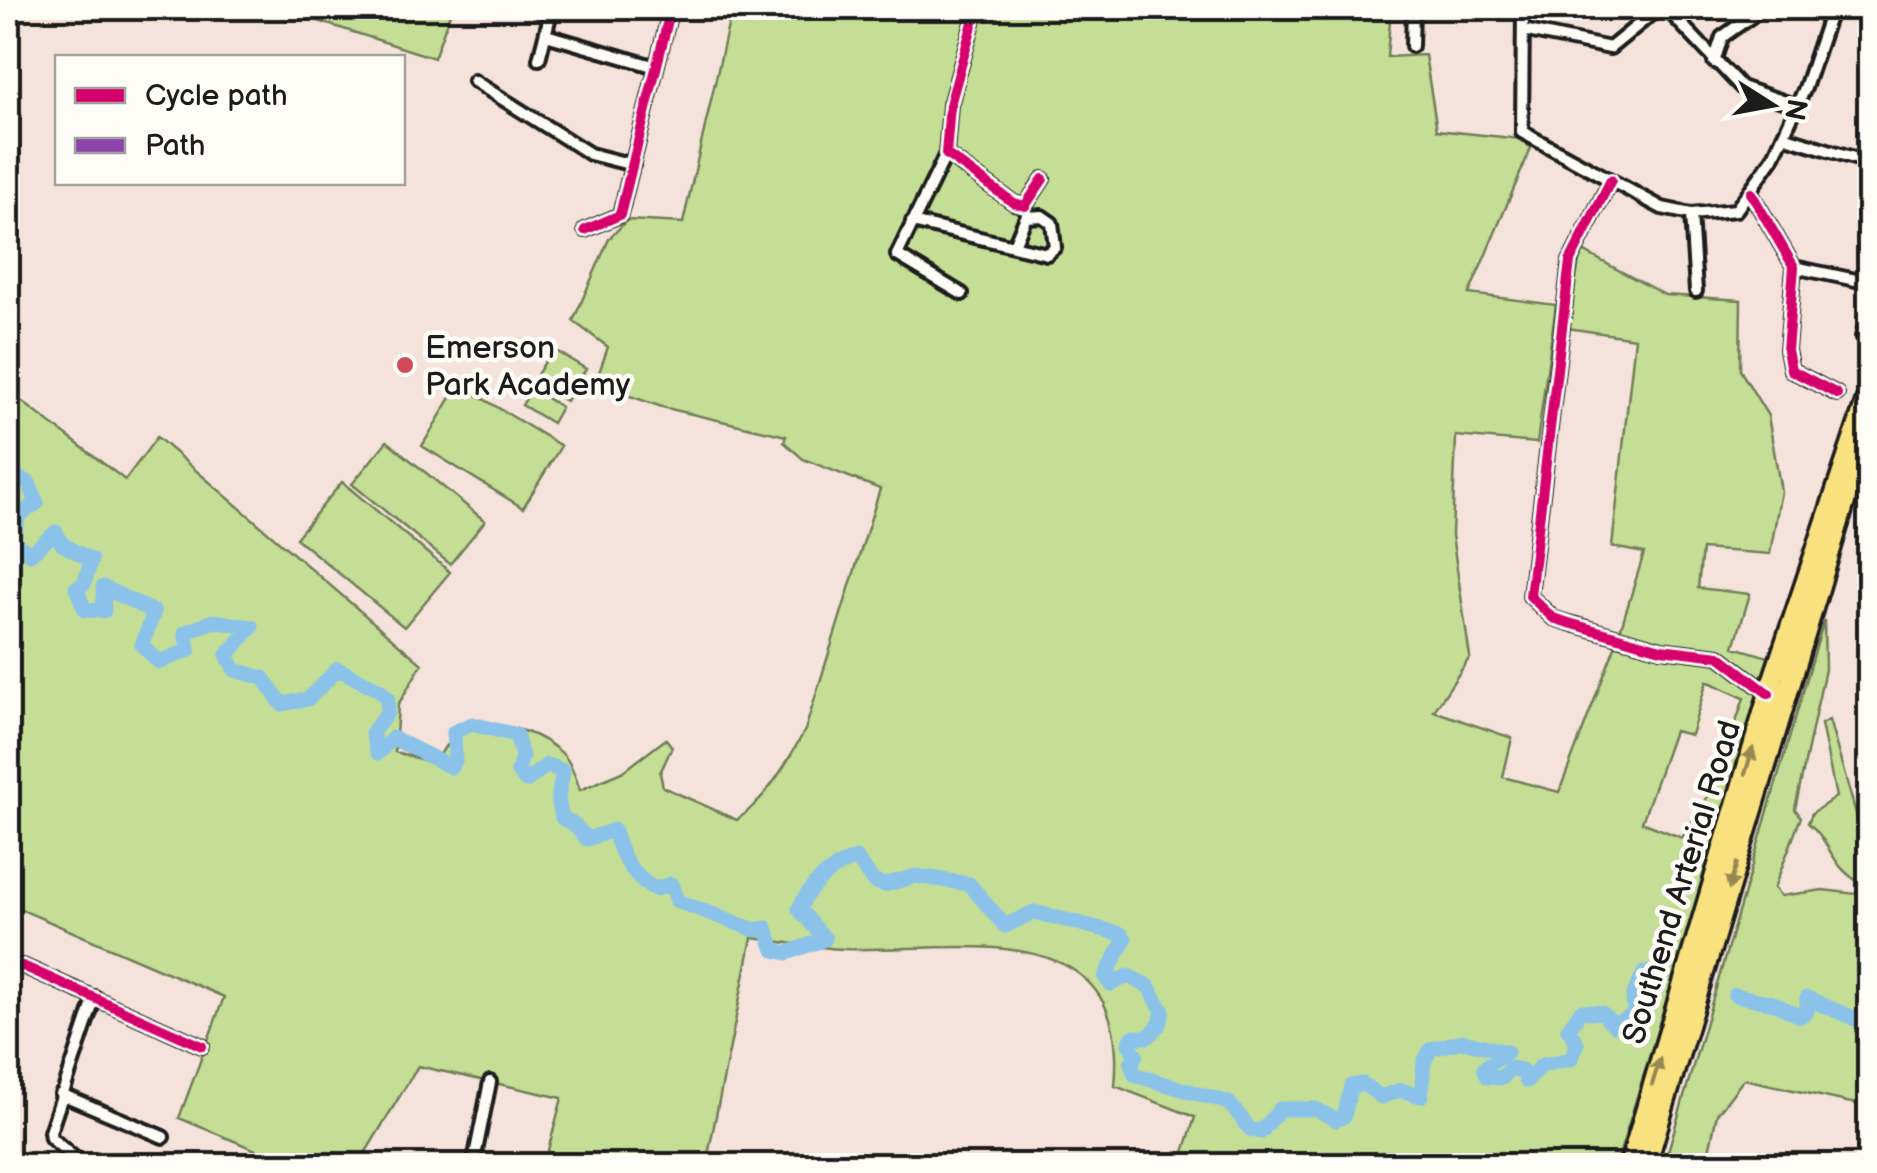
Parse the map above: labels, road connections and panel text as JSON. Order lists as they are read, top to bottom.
{
  "streets": {
    "highway": ["Southend Arterial Road"]
  },
  "places": ["Emerson Park Academy"],
  "legend": ["Cycle path", "Path"],
  "north": "right"
}
